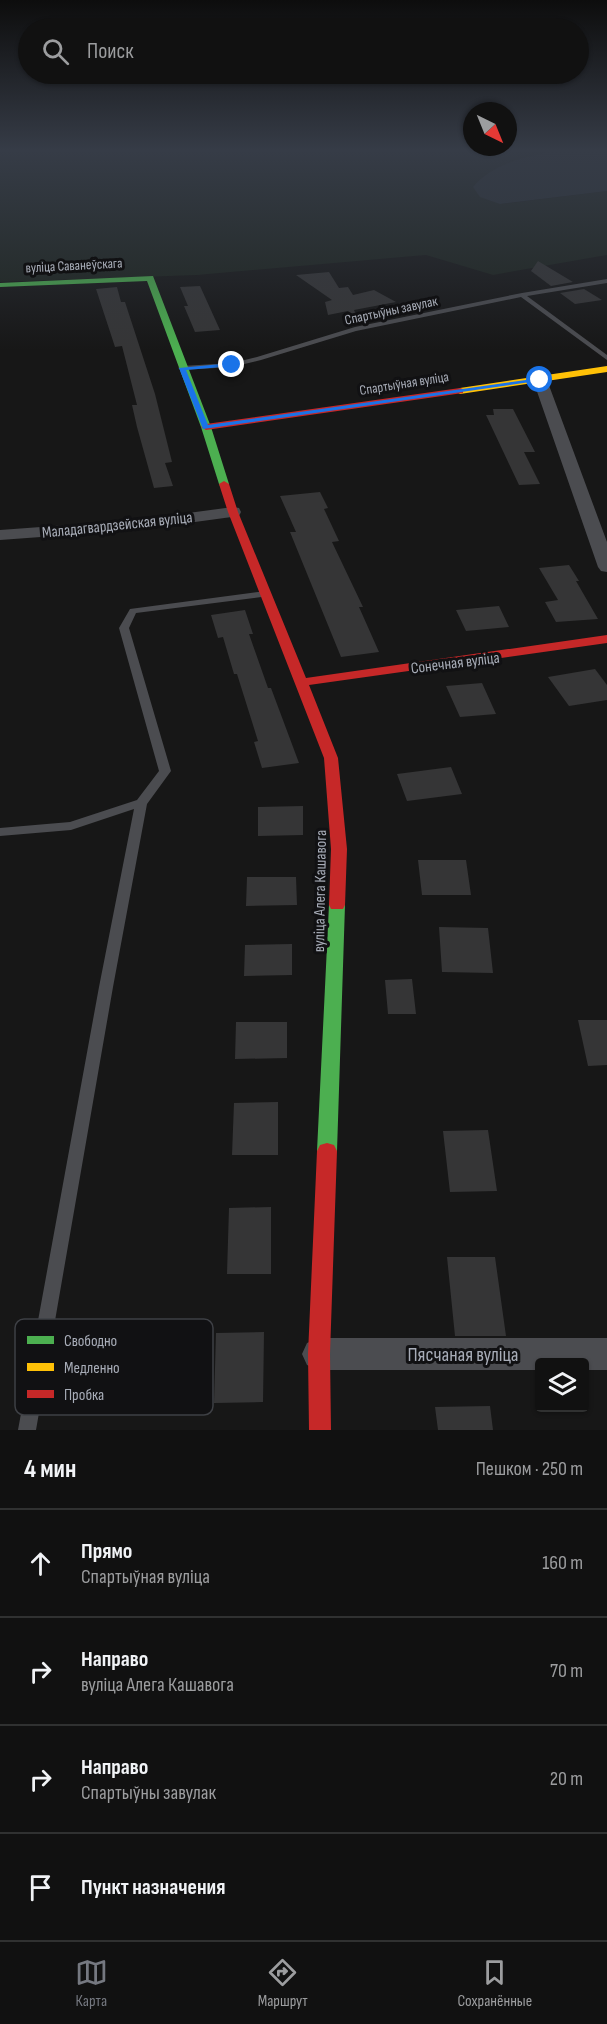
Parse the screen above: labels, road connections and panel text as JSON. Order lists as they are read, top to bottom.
{
  "streets": {
    "street": [
      "вуліца Саванеўскага",
      "Спартыўная вуліца",
      "Маладагвардзейская вуліца",
      "Сонечная вуліца",
      "вуліца Алега Кашавога",
      "Пясчаная вуліца"
    ],
    "lane": ["Спартыўны завулак"]
  },
  "crossings": [
    ["вуліца Саванеўскага", "вуліца Алега Кашавога"],
    ["Спартыўны завулак", "вуліца Алега Кашавога"],
    ["Спартыўная вуліца", "вуліца Алега Кашавога"],
    ["Маладагвардзейская вуліца", "вуліца Алега Кашавога"],
    ["Сонечная вуліца", "вуліца Алега Кашавога"],
    ["вуліца Алега Кашавога", "Пясчаная вуліца"]
  ],
  "legend": ["Свободно", "Медленно", "Пробка"],
  "north": "bottom right",
  "page": {
    "search": "Поиск",
    "heading": ["4 мин", "Пешком · 250 m"],
    "list": [
      ["Прямо", "Спартыўная вуліца", "160 m"],
      ["Направо", "вуліца Алега Кашавога", "70 m"],
      ["Направо", "Спартыўны завулак", "20 m"],
      "Пункт назначения"
    ],
    "nav": ["Карта", "Маршрут", "Сохранённые"]
  }
}
